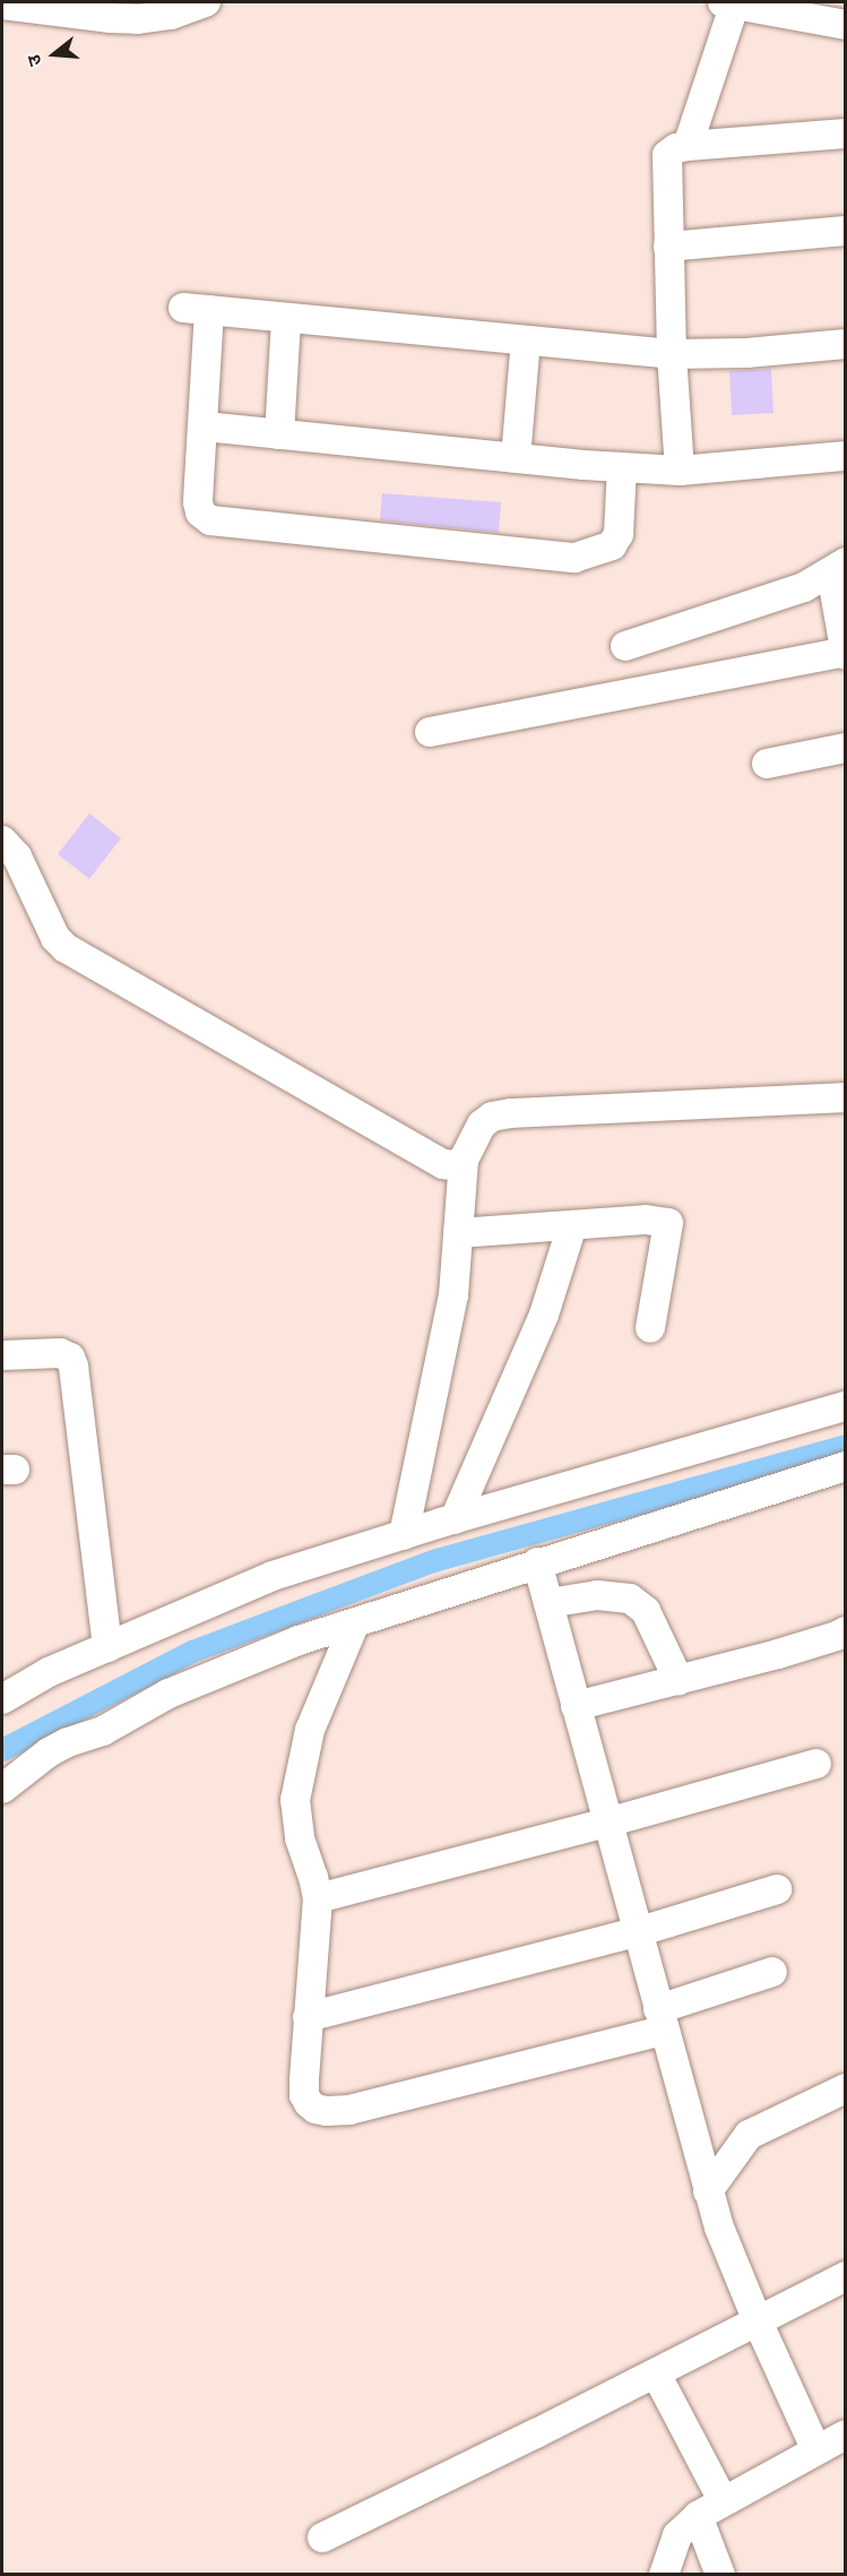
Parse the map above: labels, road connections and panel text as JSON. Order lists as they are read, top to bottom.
{
  "north": "left"
}
